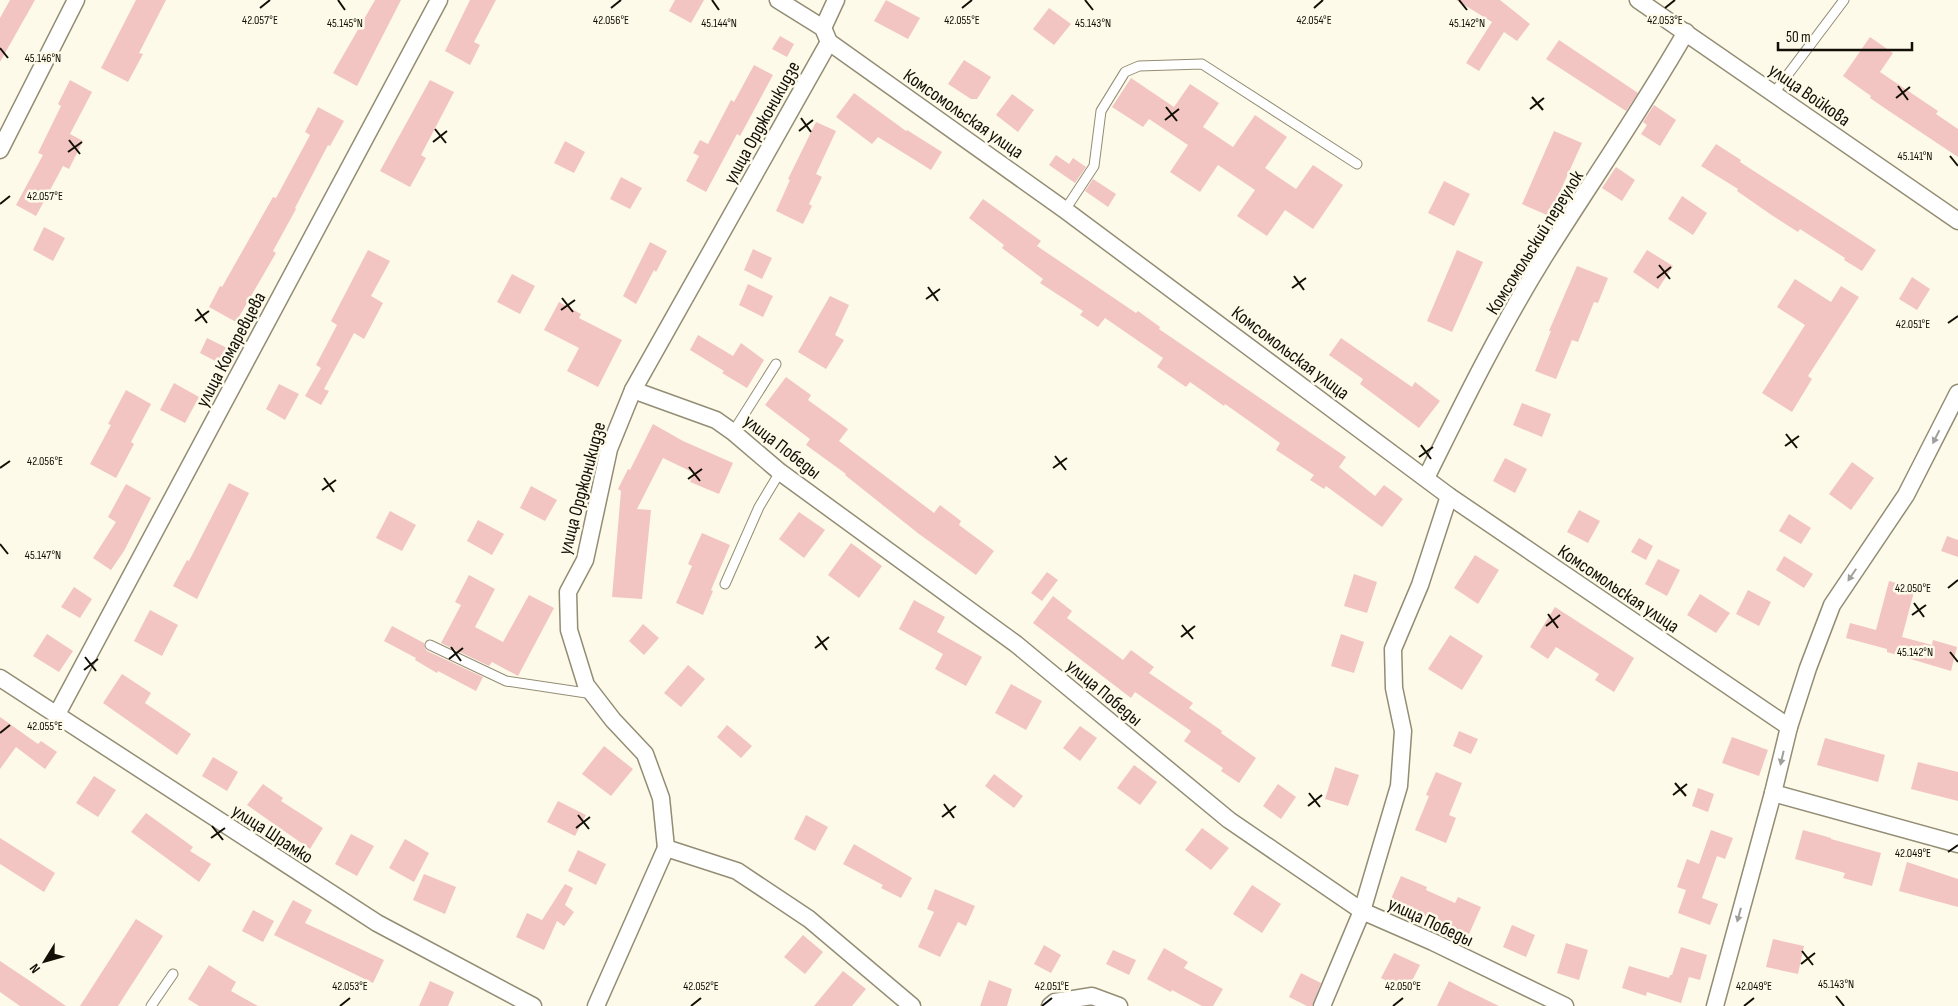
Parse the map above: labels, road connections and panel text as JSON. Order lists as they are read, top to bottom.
{
  "streets": {
    "street": [
      "улица Войкова",
      "Комсомольская улица",
      "улица Орджоникидзе",
      "Комсомольский переулок",
      "улица Комаревцева",
      "улица Победы",
      "улица Шрамко"
    ]
  },
  "crossings": [
    ["улица Войкова", "Комсомольский переулок"],
    ["Комсомольская улица", "улица Орджоникидзе"],
    ["Комсомольская улица", "Комсомольский переулок"],
    ["улица Орджоникидзе", "улица Победы"],
    ["улица Комаревцева", "улица Шрамко"]
  ],
  "scale_bar": "50 m",
  "north": "bottom left",
  "coordinates": [
    "42.057°E",
    "42.056°E",
    "42.055°E",
    "42.054°E",
    "42.053°E",
    "45.145°N",
    "45.144°N",
    "45.143°N",
    "45.142°N",
    "45.146°N",
    "45.141°N",
    "42.051°E",
    "45.147°N",
    "42.050°E",
    "42.049°E",
    "42.052°E"
  ]
}
